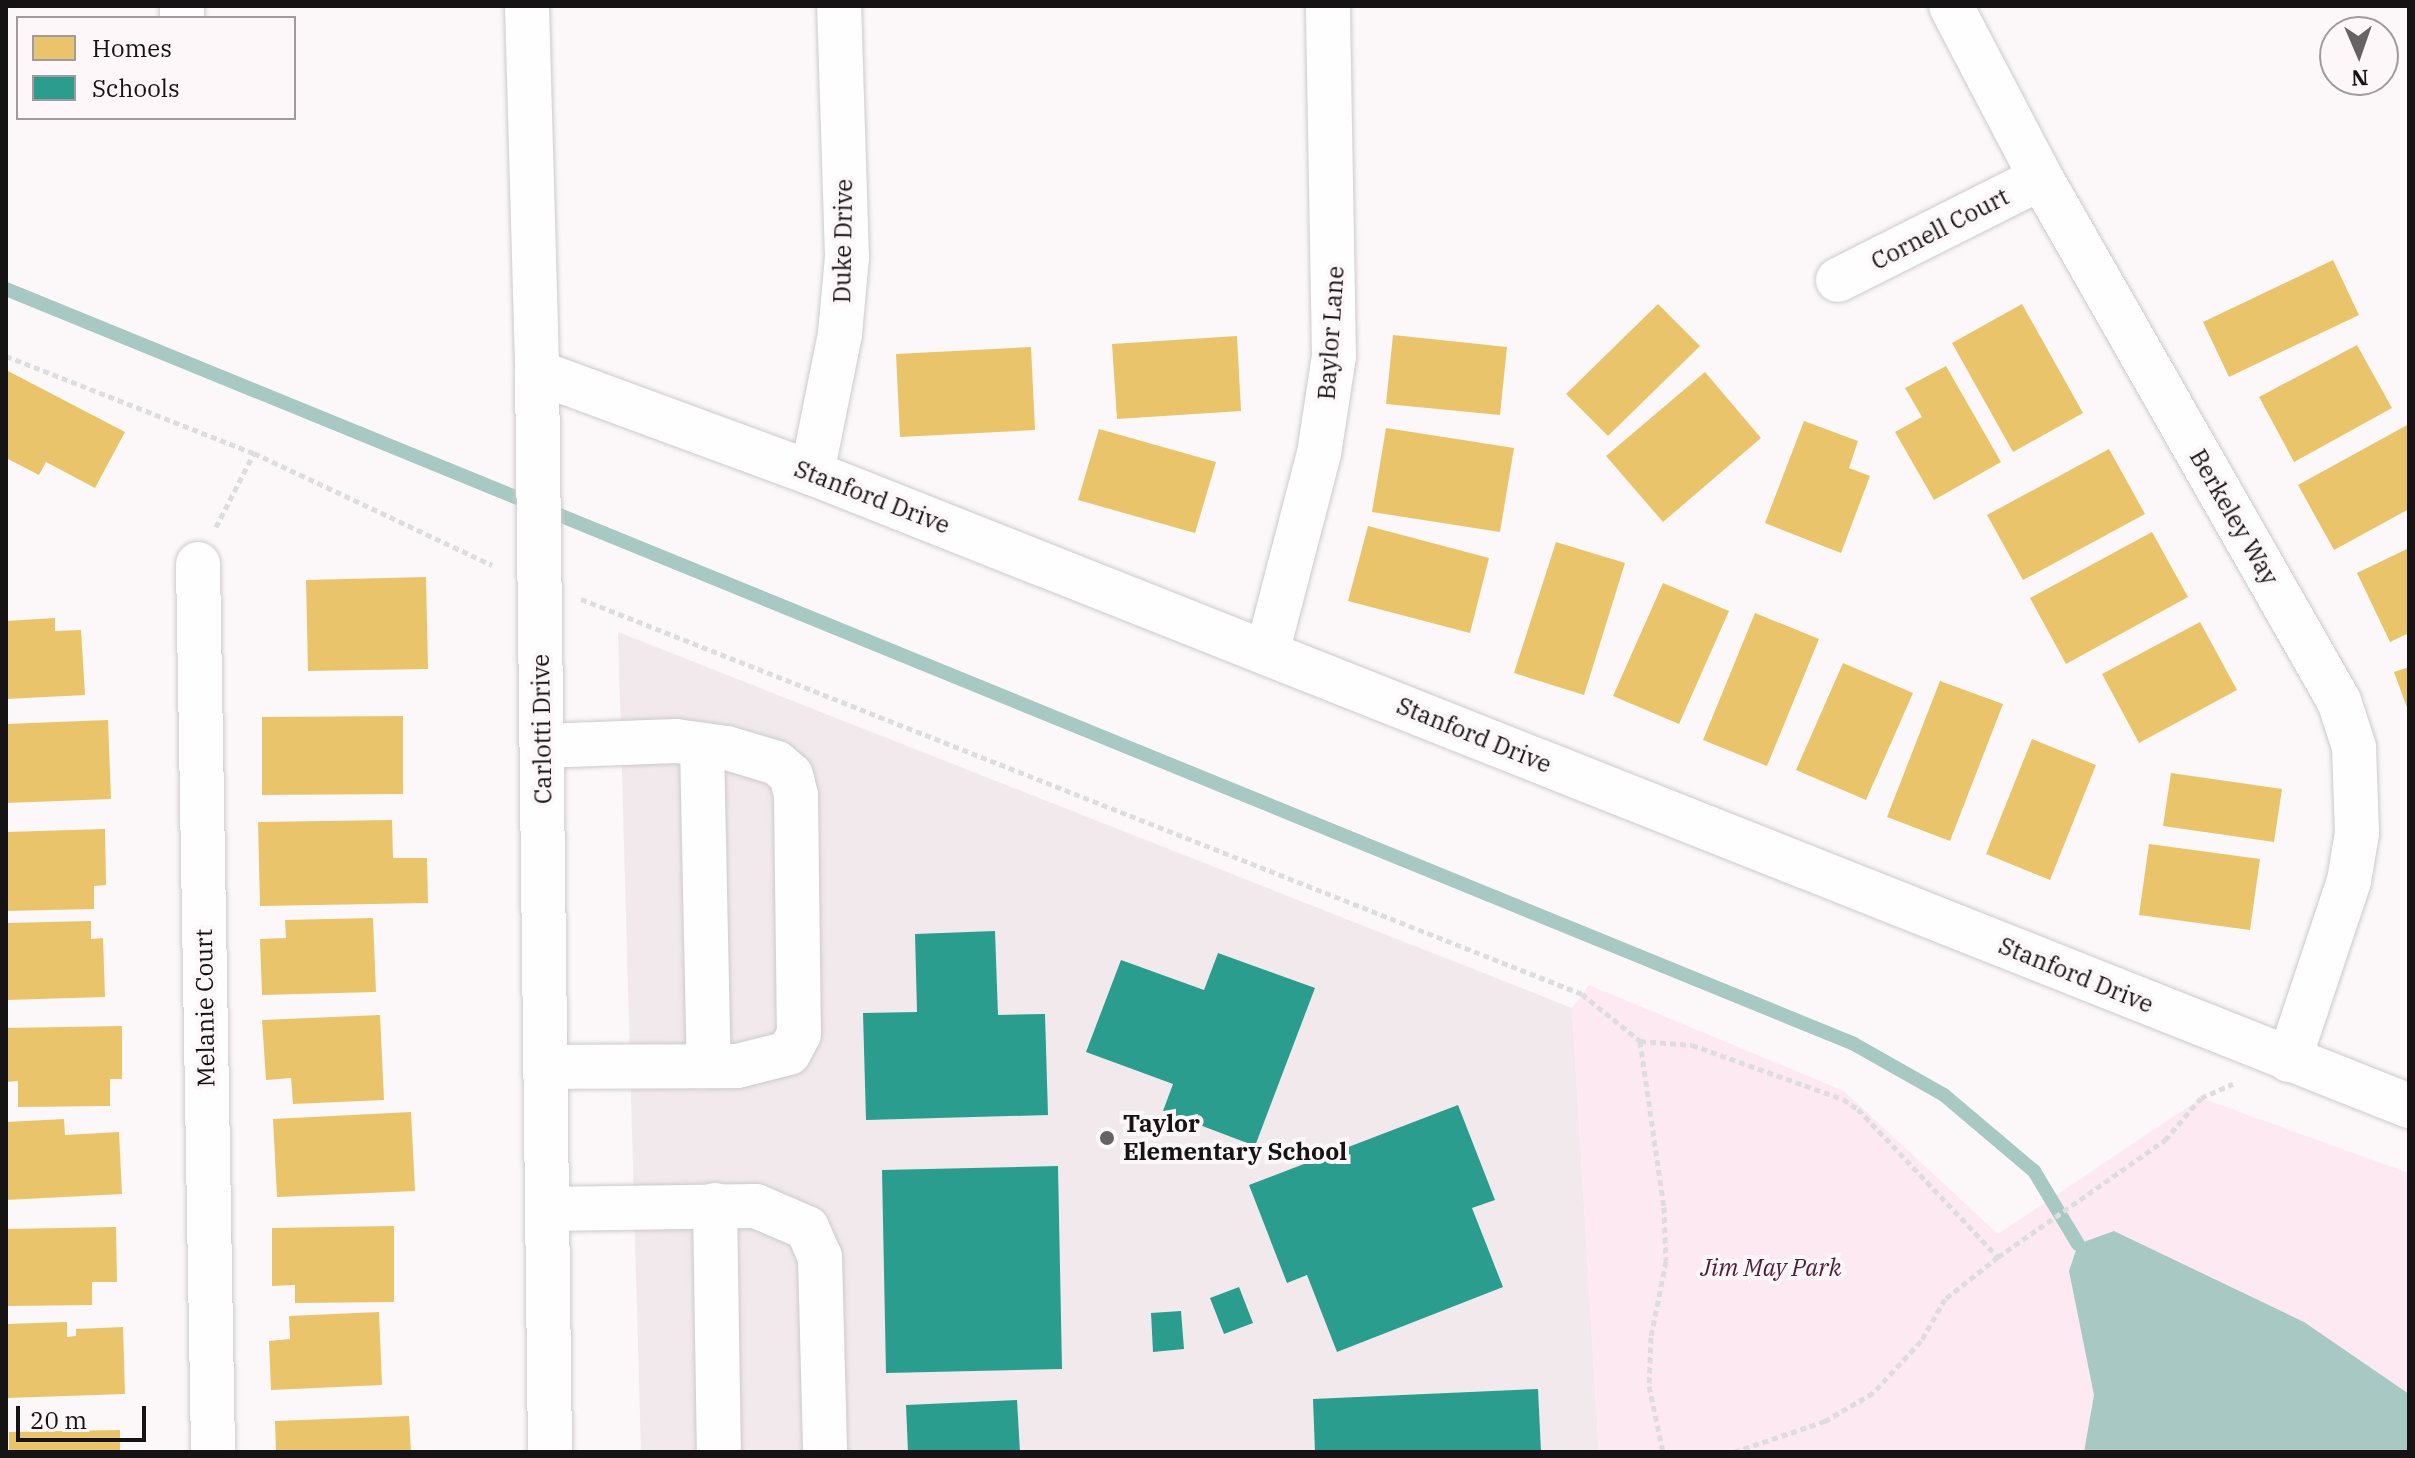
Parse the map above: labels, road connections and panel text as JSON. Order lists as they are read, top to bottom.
{
  "streets": {
    "street": [
      "Cornell Court",
      "Duke Drive",
      "Baylor Lane",
      "Stanford Drive",
      "Berkeley Way",
      "Carlotti Drive",
      "Melanie Court"
    ]
  },
  "crossings": [
    ["Cornell Court", "Berkeley Way"],
    ["Duke Drive", "Stanford Drive"],
    ["Baylor Lane", "Stanford Drive"],
    ["Stanford Drive", "Berkeley Way"],
    ["Stanford Drive", "Carlotti Drive"]
  ],
  "parks": ["Jim May Park"],
  "places": ["Taylor Elementary School"],
  "legend": ["Homes", "Schools"],
  "scale_bar": "20 m",
  "north": "bottom"
}
